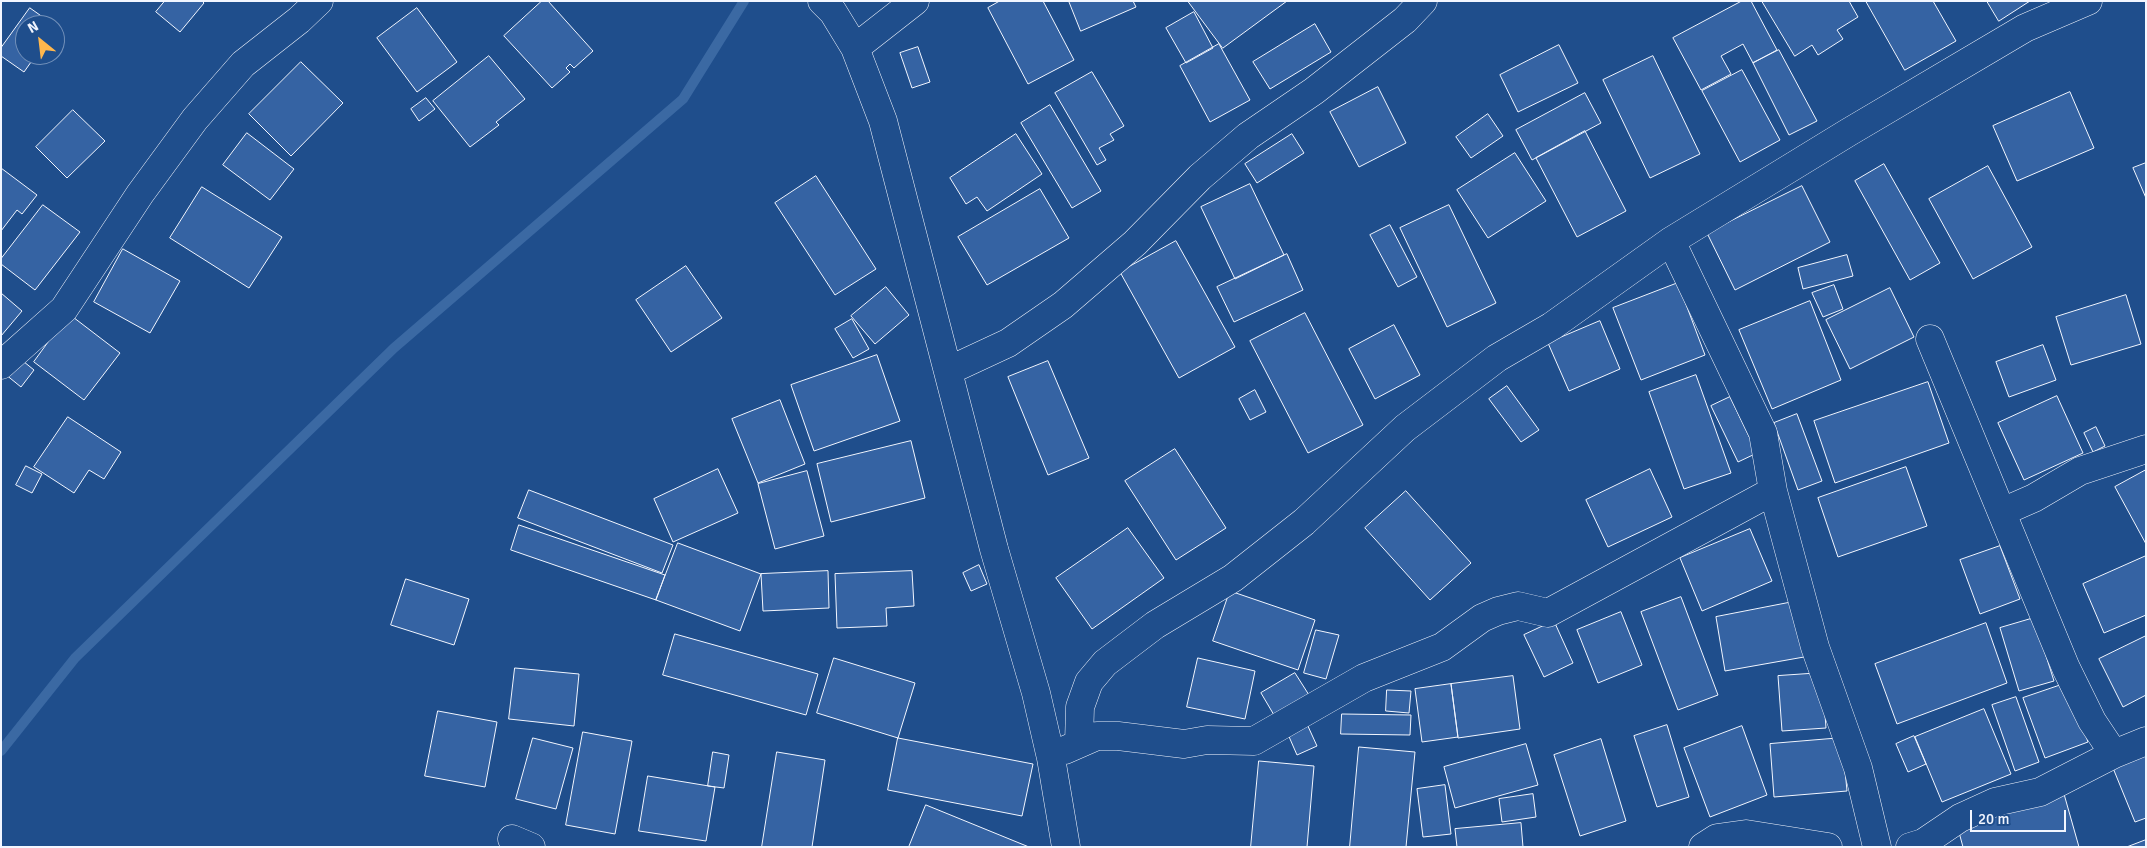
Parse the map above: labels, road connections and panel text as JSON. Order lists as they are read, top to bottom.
{
  "scale_bar": "20 m",
  "north": "top left"
}
